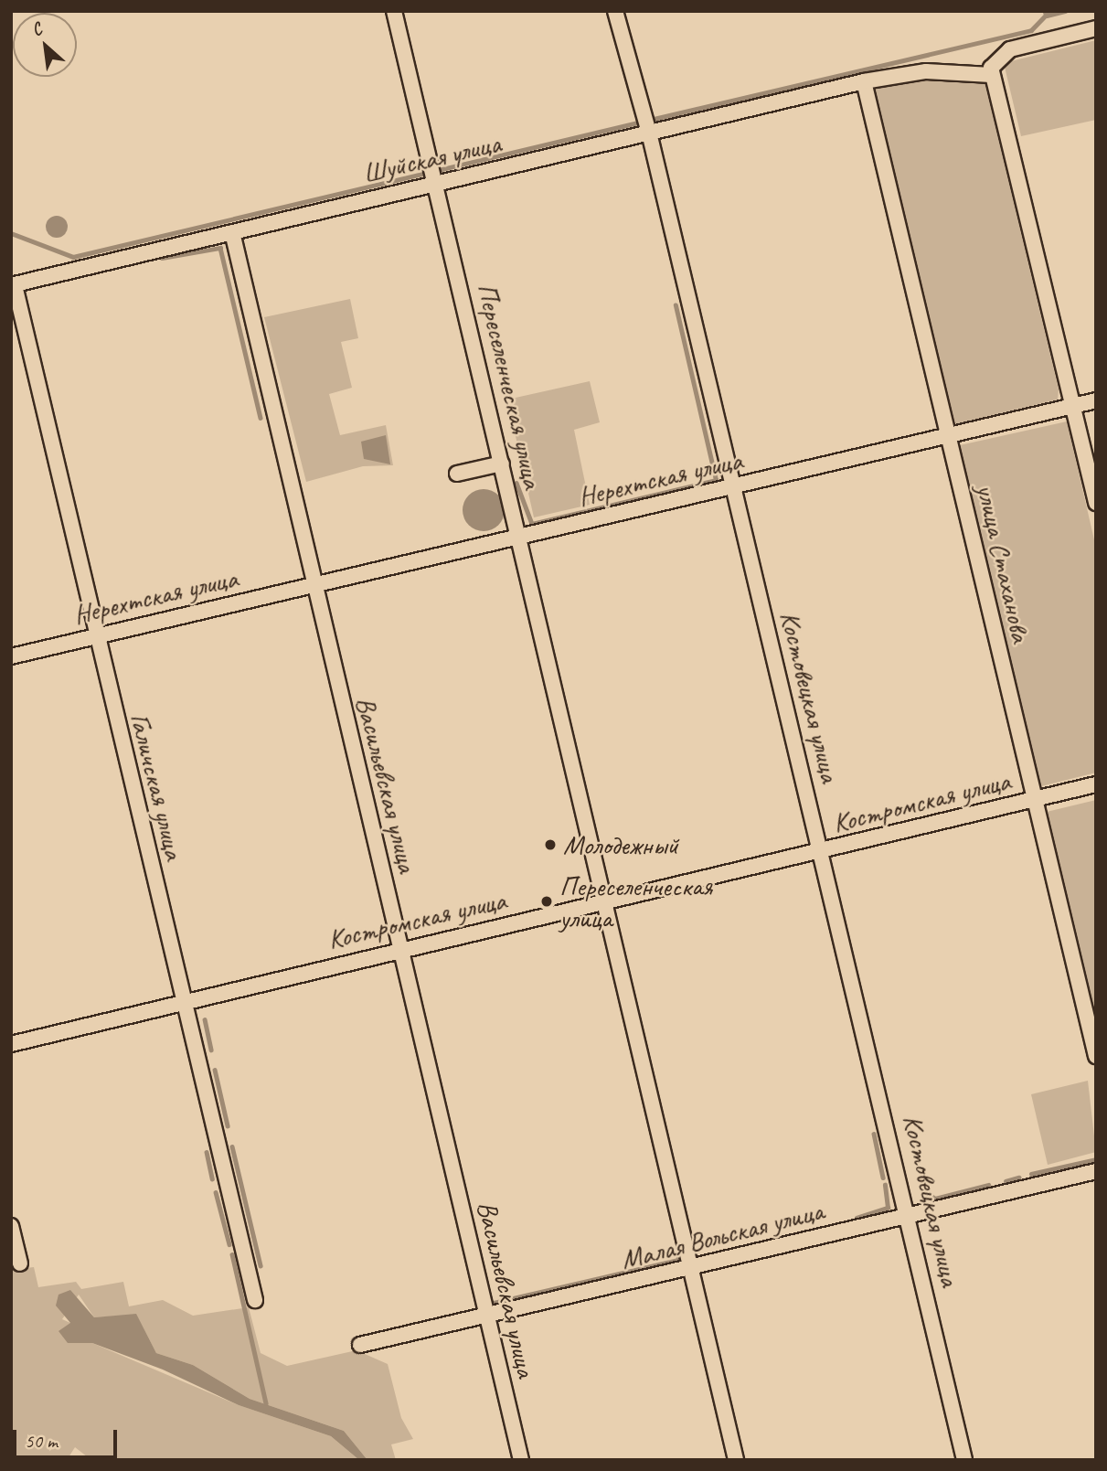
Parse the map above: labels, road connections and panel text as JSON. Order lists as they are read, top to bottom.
{
  "streets": {
    "street": [
      "Шуйская улица",
      "Переселенческая улица",
      "Нерехтская улица",
      "улица Стаханова",
      "Костовецкая улица",
      "Васильевская улица",
      "Галичская улица",
      "Костромская улица",
      "Малая Вольская улица"
    ]
  },
  "crossings": [
    ["Шуйская улица", "Переселенческая улица"],
    ["Шуйская улица", "улица Стаханова"],
    ["Шуйская улица", "Костовецкая улица"],
    ["Шуйская улица", "Васильевская улица"],
    ["Шуйская улица", "Галичская улица"],
    ["Переселенческая улица", "Нерехтская улица"],
    ["Переселенческая улица", "Костромская улица"],
    ["Переселенческая улица", "Малая Вольская улица"],
    ["Нерехтская улица", "улица Стаханова"],
    ["Нерехтская улица", "Костовецкая улица"],
    ["Нерехтская улица", "Васильевская улица"],
    ["Нерехтская улица", "Галичская улица"],
    ["улица Стаханова", "Костромская улица"],
    ["Костовецкая улица", "Костромская улица"],
    ["Костовецкая улица", "Малая Вольская улица"],
    ["Васильевская улица", "Костромская улица"],
    ["Васильевская улица", "Малая Вольская улица"],
    ["Галичская улица", "Костромская улица"]
  ],
  "places": ["Молодежный", "Переселенческая улица"],
  "scale_bar": "50 m",
  "north": "top left"
}
